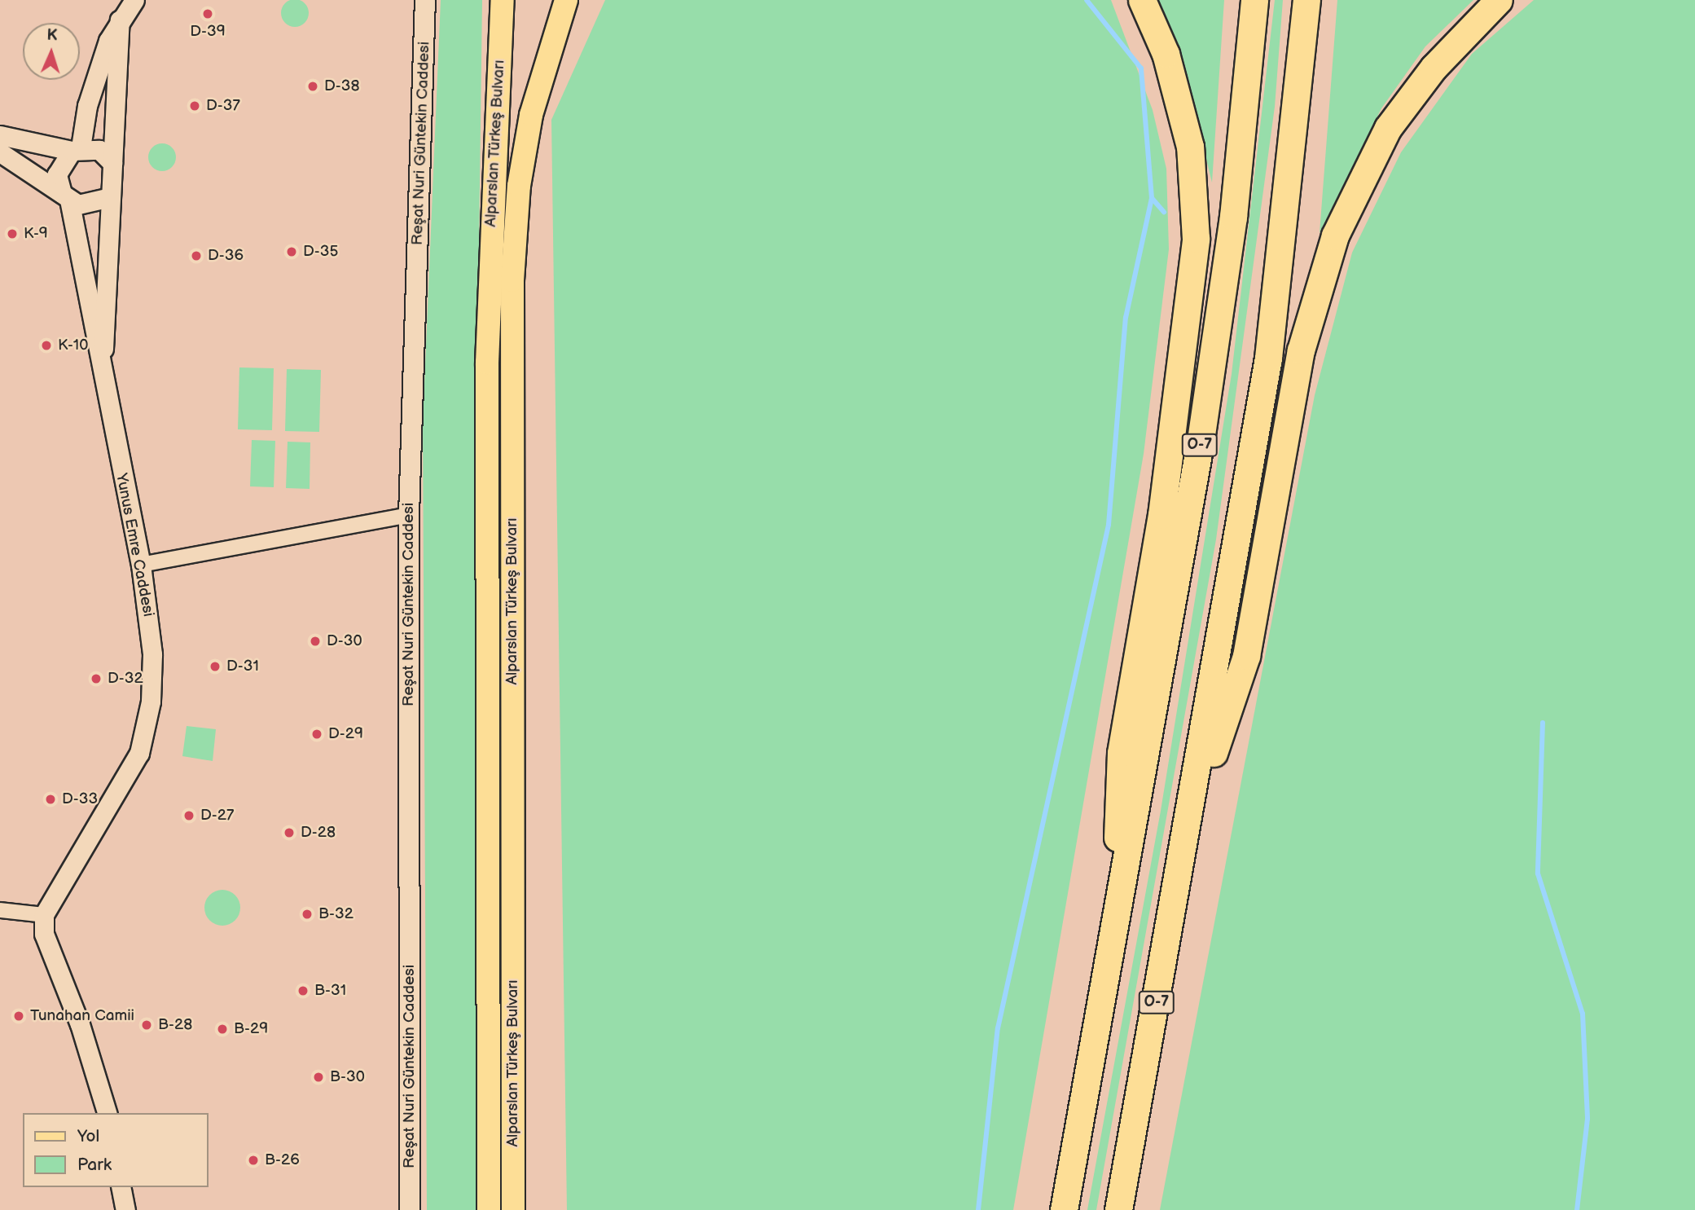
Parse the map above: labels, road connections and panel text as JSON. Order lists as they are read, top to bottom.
{
  "streets": {
    "highway": ["O-7"],
    "main road": ["Reşat Nuri Güntekin Caddesi", "Alparslan Türkeş Bulvarı"],
    "street": ["Yunus Emre Caddesi"]
  },
  "places": [
    "D-39",
    "D-38",
    "D-37",
    "K-9",
    "D-35",
    "D-36",
    "K-10",
    "D-30",
    "D-31",
    "D-32",
    "D-29",
    "D-33",
    "D-27",
    "D-28",
    "B-32",
    "B-31",
    "Tunahan Camii",
    "B-28",
    "B-29",
    "B-30",
    "B-26"
  ],
  "legend": ["Yol", "Park"],
  "north": "top"
}
